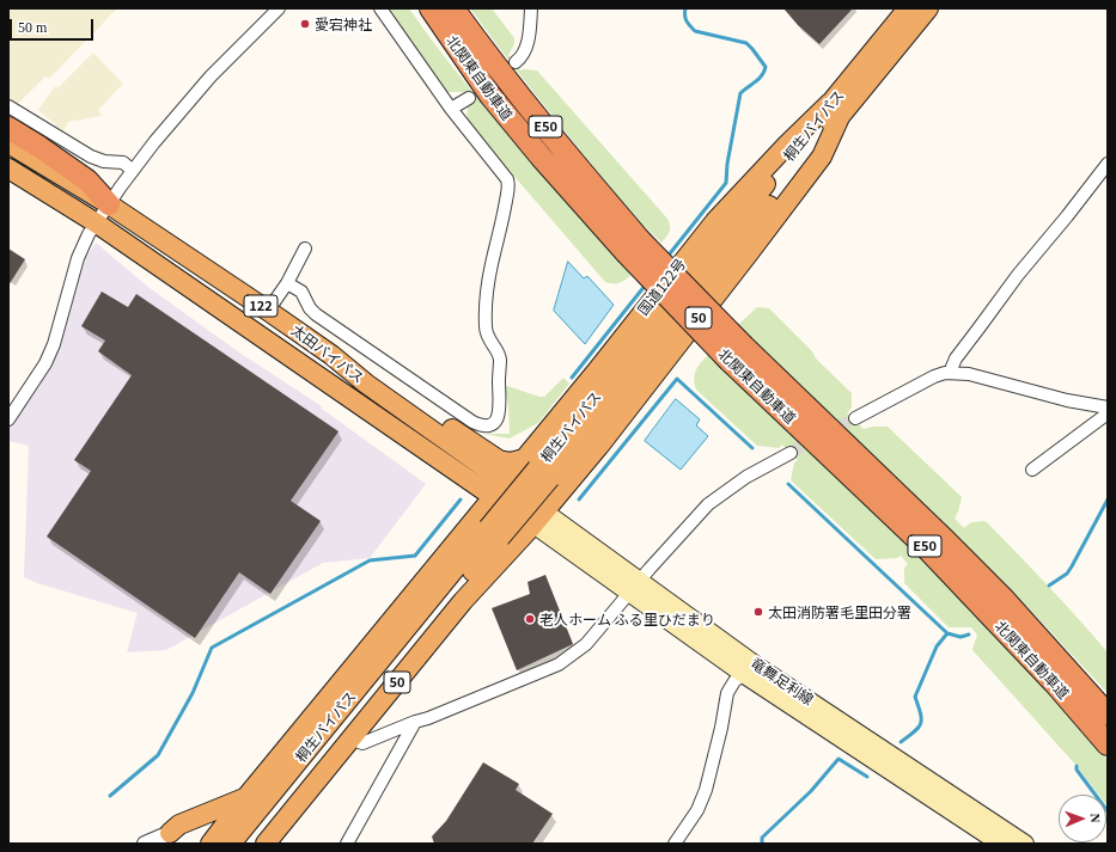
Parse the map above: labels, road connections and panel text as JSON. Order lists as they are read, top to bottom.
{
  "streets": {
    "highway": [
      "北関東自動車道",
      "桐生バイパス",
      "E50",
      "国道122号",
      "122",
      "50",
      "太田バイパス"
    ],
    "main road": ["竜舞足利線"]
  },
  "crossings": [
    ["桐生バイパス", "国道122号"],
    ["桐生バイパス", "50"],
    ["国道122号", "50"],
    ["国道122号", "太田バイパス"],
    ["50", "太田バイパス"],
    ["50", "竜舞足利線"],
    ["太田バイパス", "竜舞足利線"]
  ],
  "places": ["愛宕神社", "太田消防署毛里田分署", "老人ホーム ふる里ひだまり"],
  "scale_bar": "50 m",
  "north": "right"
}
